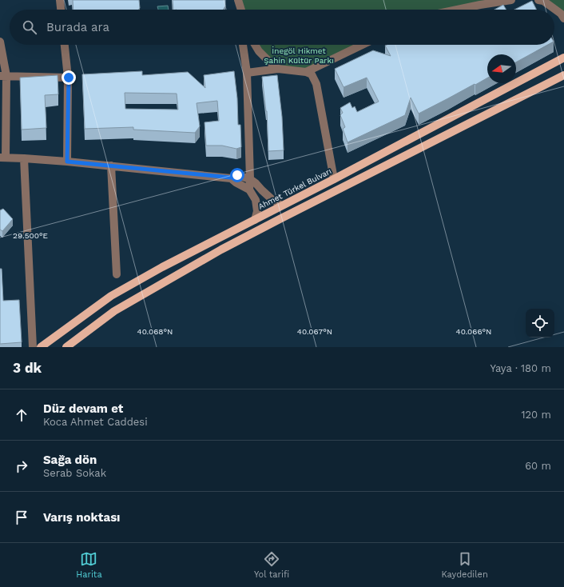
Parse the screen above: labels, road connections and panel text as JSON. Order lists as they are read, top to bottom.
{
  "streets": {
    "main road": ["Ahmet Türkel Bulvarı"]
  },
  "parks": ["İnegöl Hikmet Şahin Kültür Parkı"],
  "north": "left",
  "page": {
    "search": "Burada ara",
    "heading": ["3 dk", "Yaya · 180 m"],
    "list": [
      ["Düz devam et", "Koca Ahmet Caddesi", "120 m"],
      ["Sağa dön", "Serab Sokak", "60 m"],
      "Varış noktası"
    ],
    "nav": ["Harita", "Yol tarifi", "Kaydedilen"]
  },
  "coordinates": [
    "29.500°E",
    "40.068°N",
    "40.067°N",
    "40.066°N"
  ]
}
